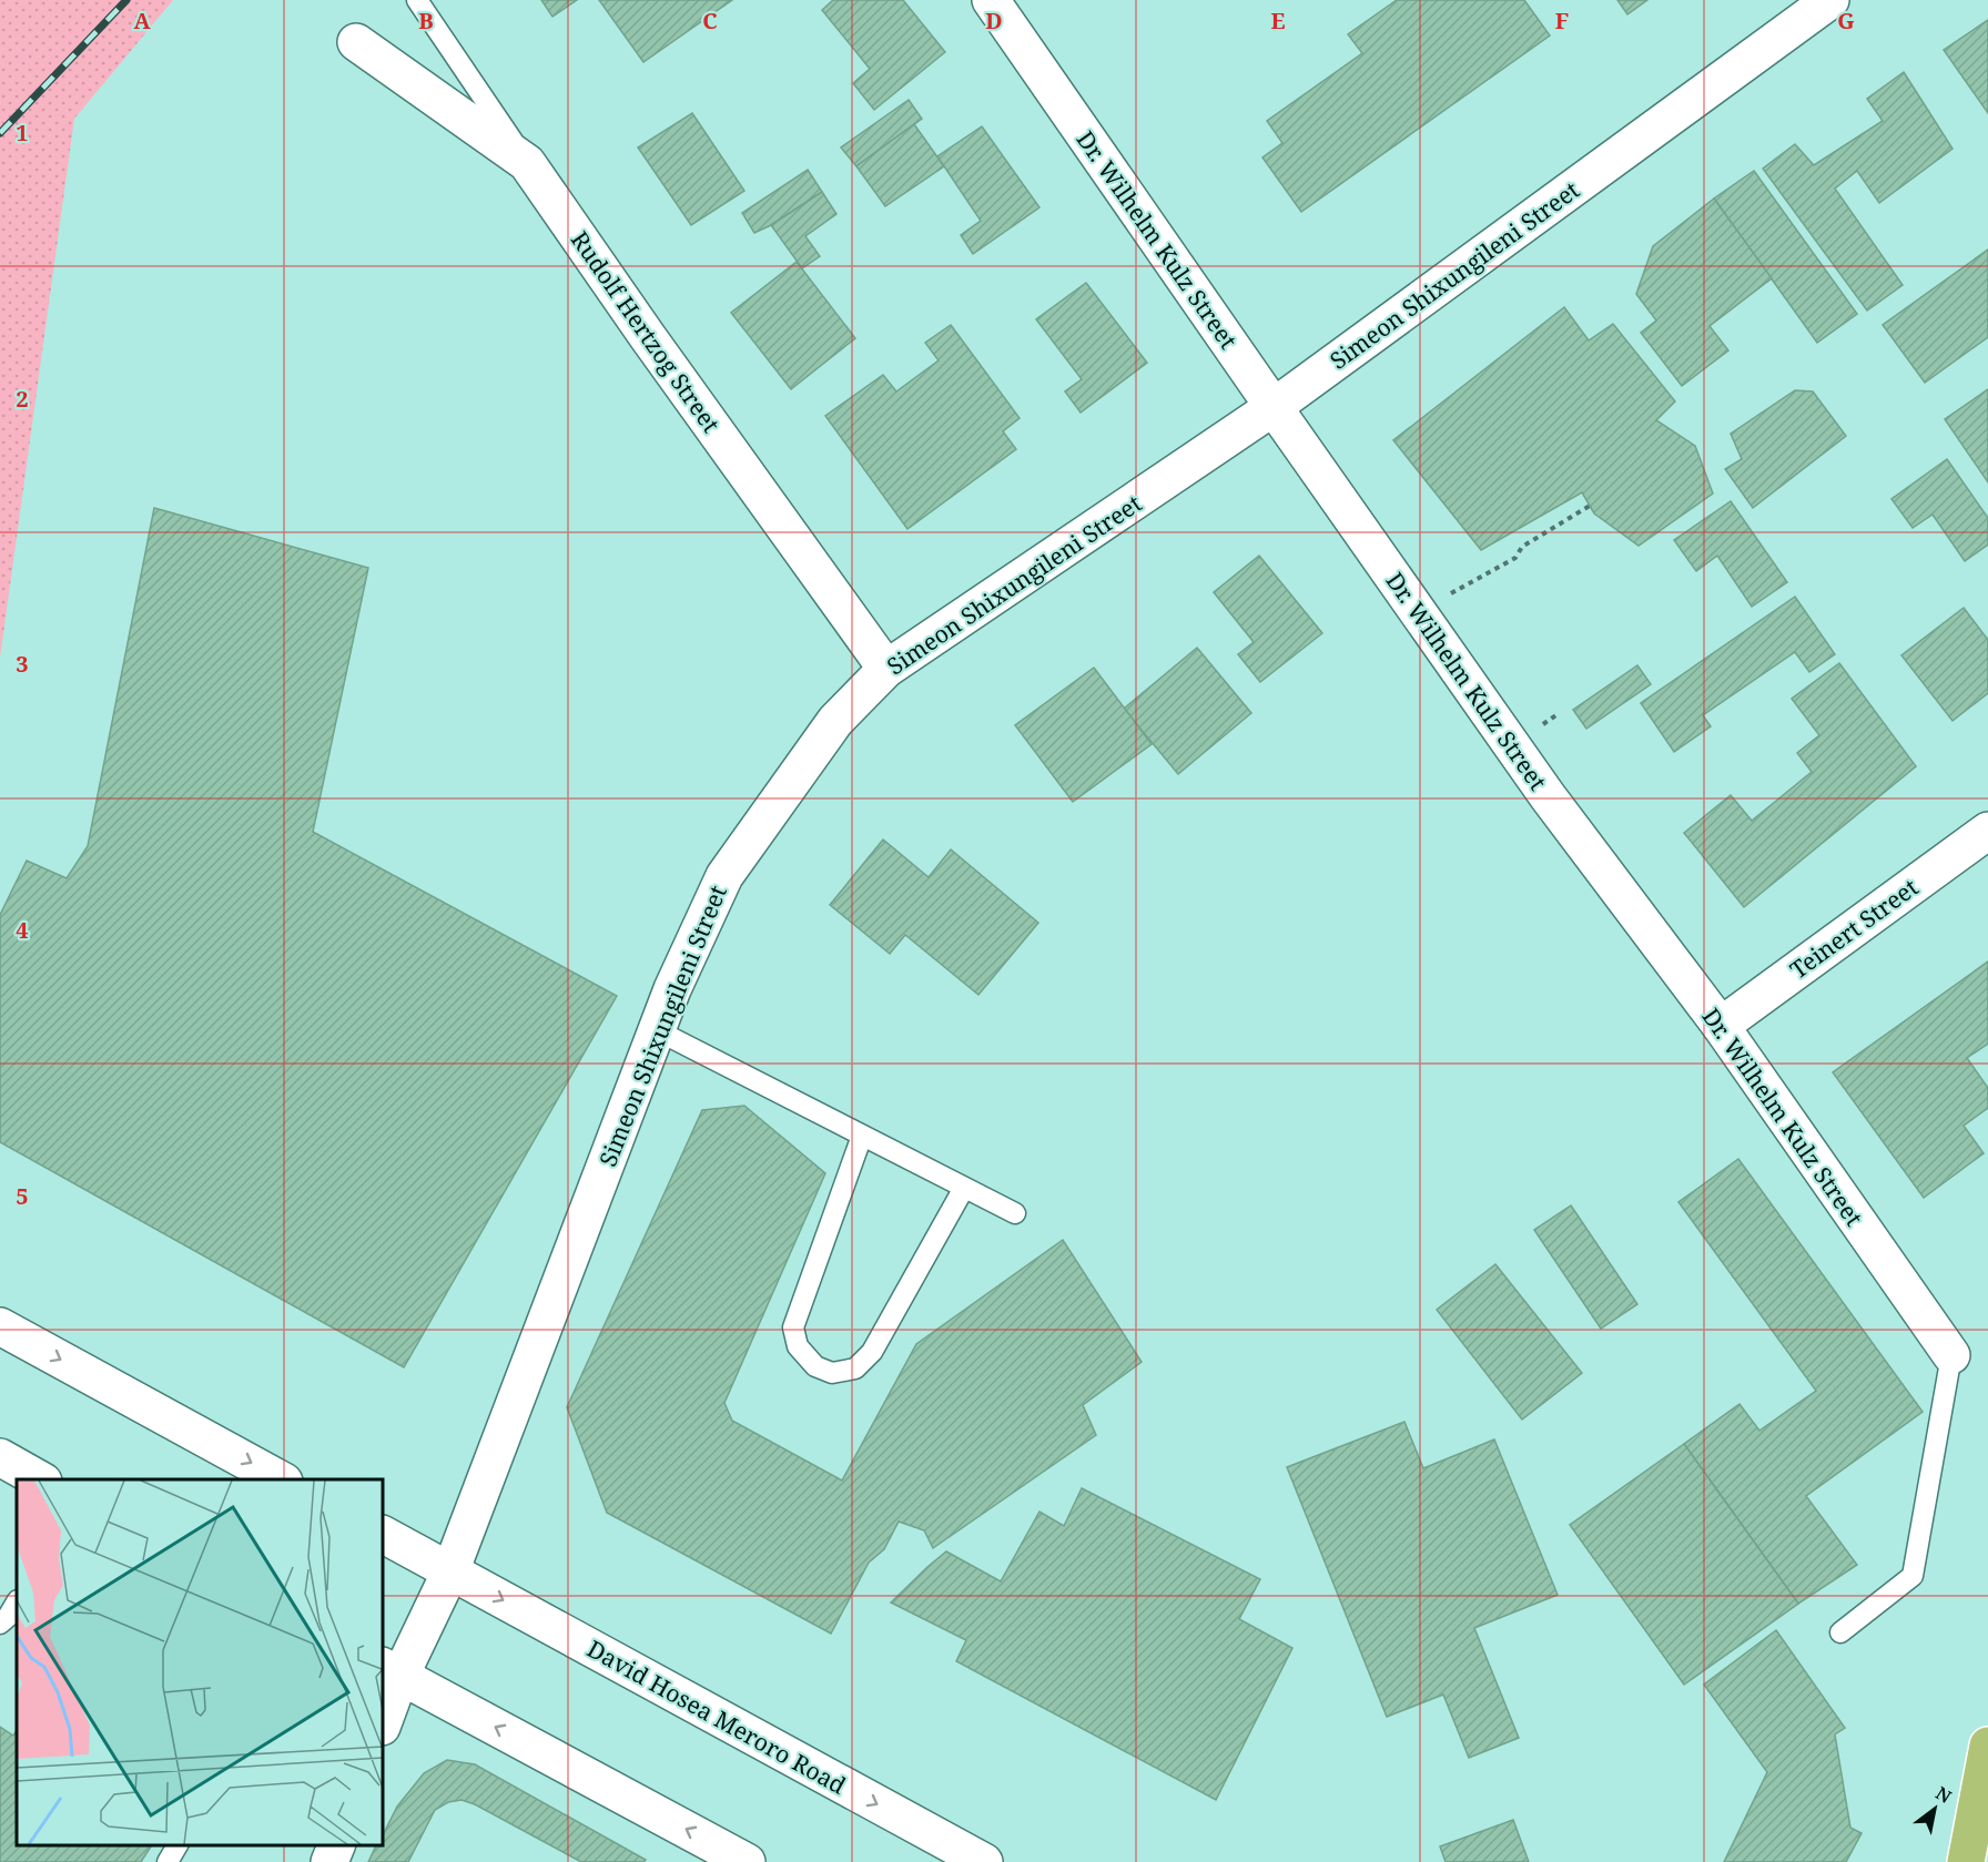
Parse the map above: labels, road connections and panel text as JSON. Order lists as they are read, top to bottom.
{
  "streets": {
    "street": [
      "Dr. Wilhelm Kulz Street",
      "Simeon Shixungileni Street",
      "Rudolf Hertzog Street",
      "Teinert Street",
      "David Hosea Meroro Road"
    ]
  },
  "crossings": [
    ["Dr. Wilhelm Kulz Street", "Simeon Shixungileni Street"],
    ["Dr. Wilhelm Kulz Street", "Teinert Street"],
    ["Simeon Shixungileni Street", "Rudolf Hertzog Street"],
    ["Simeon Shixungileni Street", "David Hosea Meroro Road"]
  ],
  "north": "top right",
  "grid": {
    "columns": [
      "A",
      "B",
      "C",
      "D",
      "E",
      "F",
      "G"
    ],
    "rows": [
      "1",
      "2",
      "3",
      "4",
      "5"
    ]
  }
}
